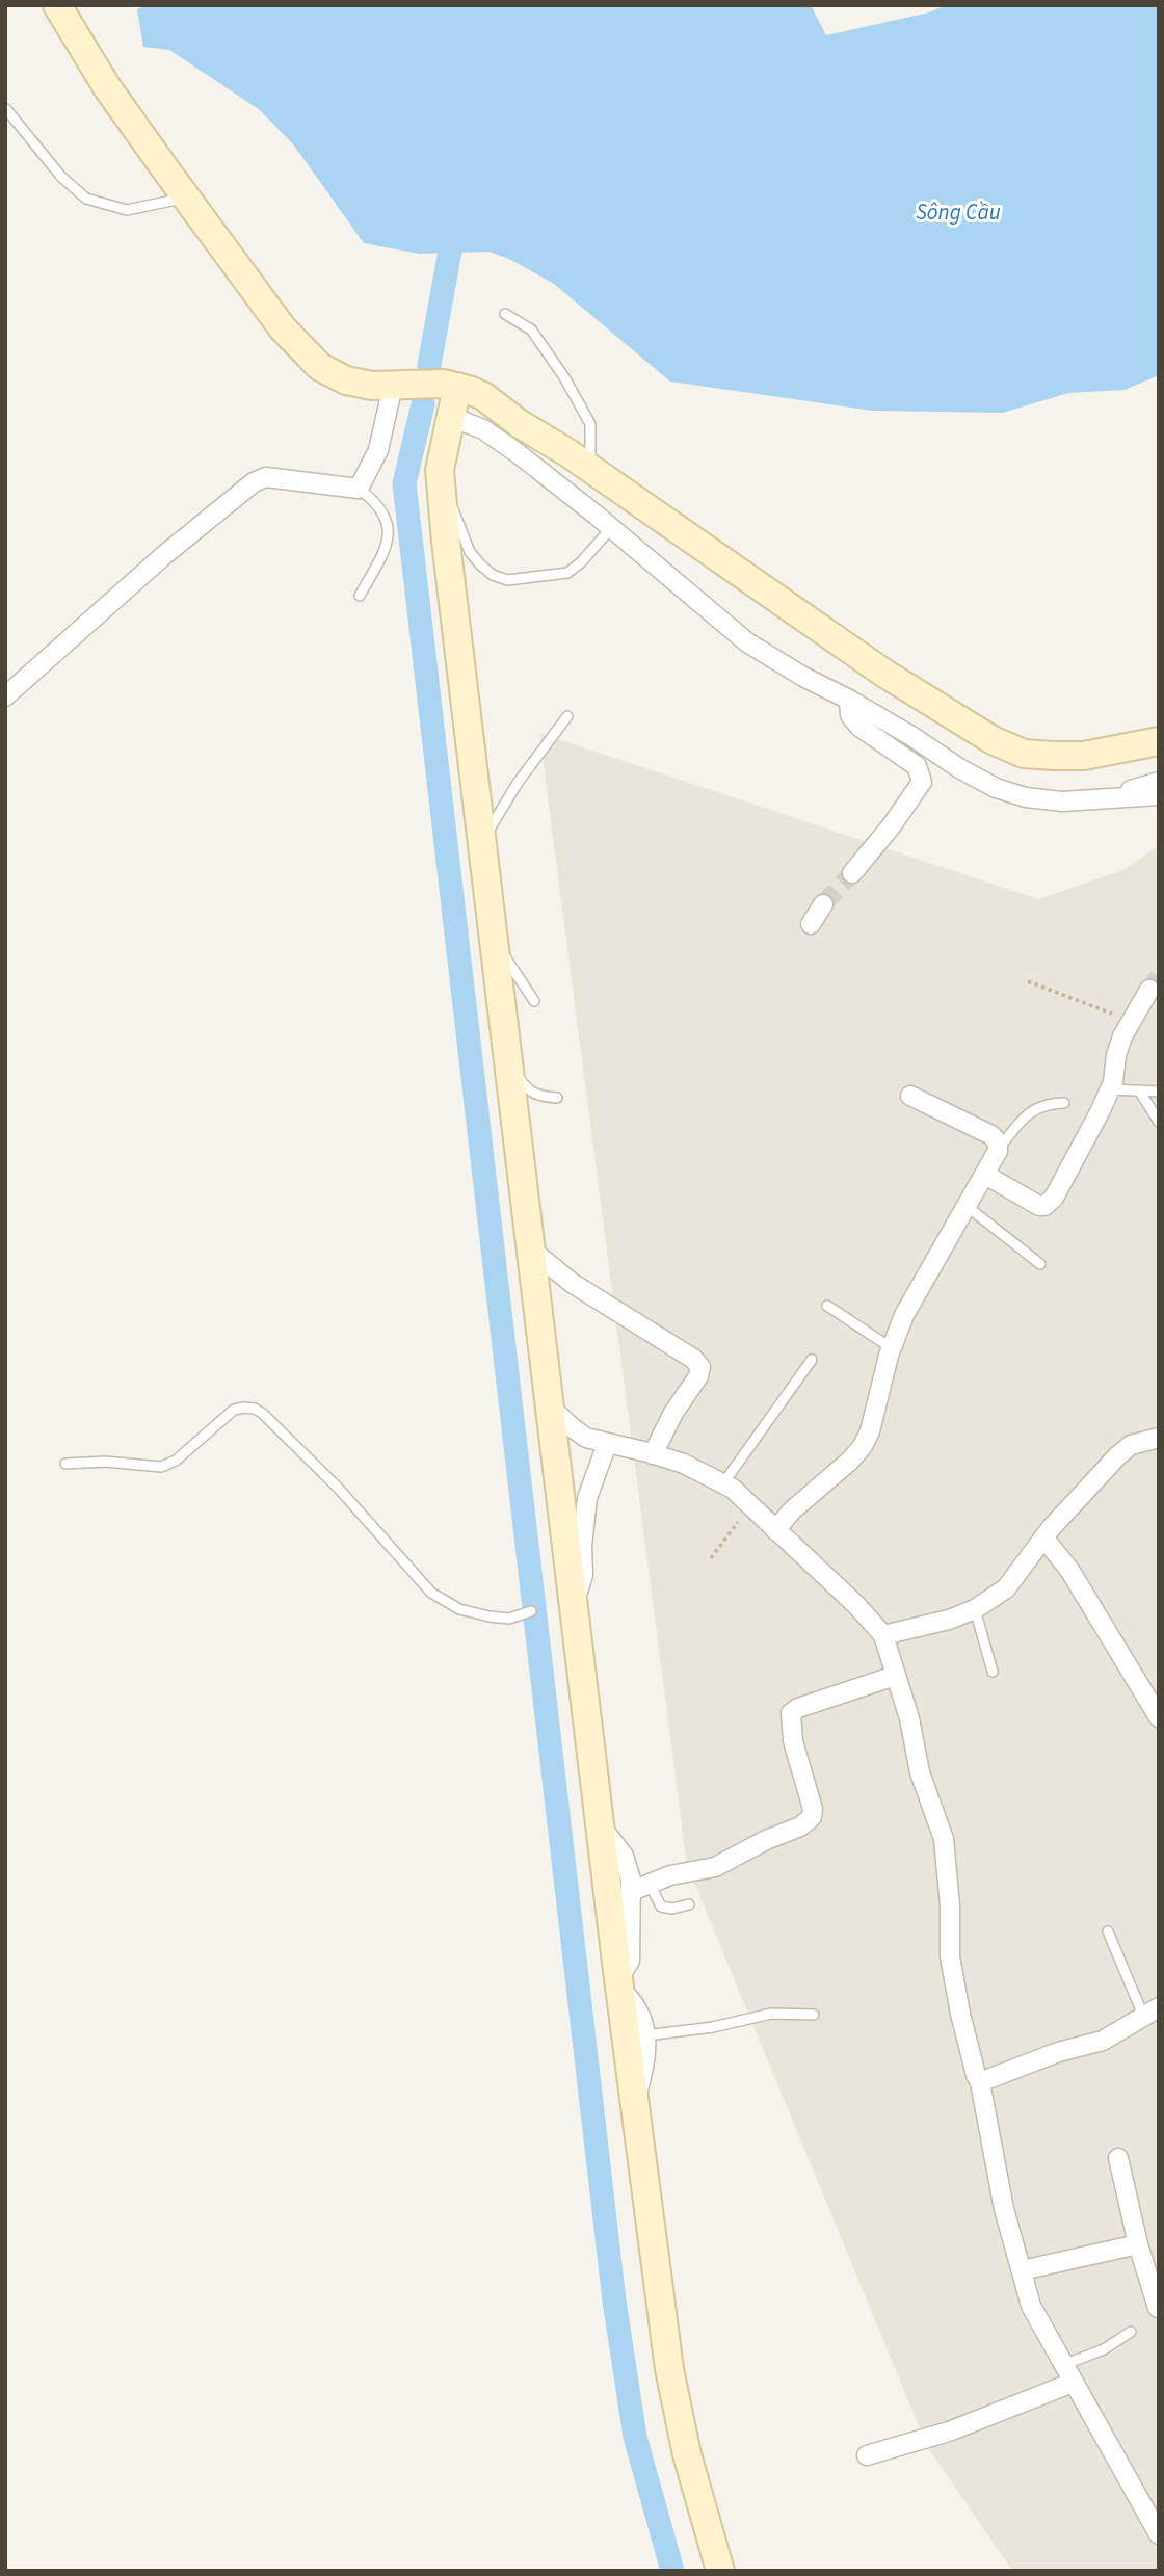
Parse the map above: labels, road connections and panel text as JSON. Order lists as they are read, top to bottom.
{
  "water": ["Sông Cầu"]
}
